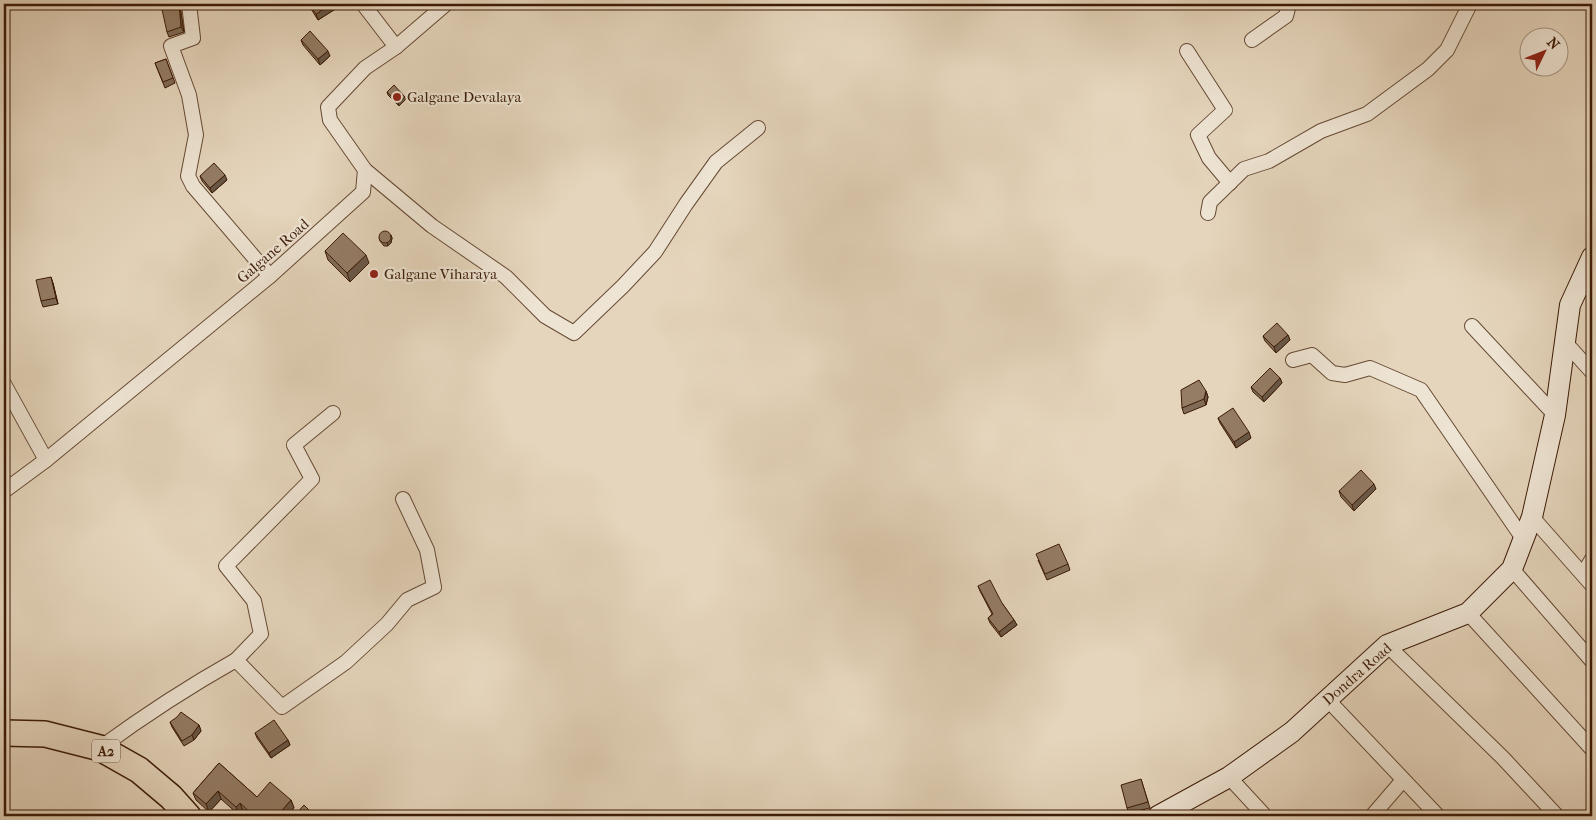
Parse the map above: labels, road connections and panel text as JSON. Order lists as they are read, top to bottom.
{
  "streets": {
    "highway": ["A2"],
    "street": ["Galgane Road", "Dondra Road"]
  },
  "places": ["Galgane Devalaya", "Galgane Viharaya"],
  "north": "top right"
}
